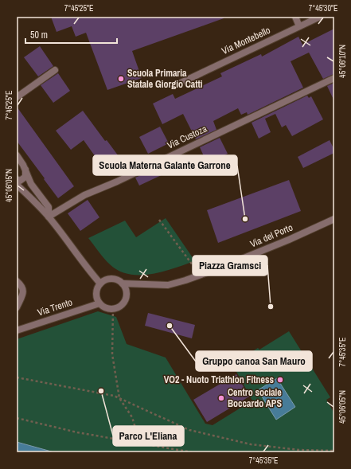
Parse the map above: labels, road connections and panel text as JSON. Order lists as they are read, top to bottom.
{
  "streets": {
    "street": [
      "Via Montebello",
      "Via Custoza",
      "Via del Porto",
      "Via Trento"
    ]
  },
  "crossings": [
    ["Via del Porto", "Via Trento"]
  ],
  "places": [
    "Scuola Primaria Statale Giorgio Catti",
    "Scuola Materna Galante Garrone",
    "Piazza Gramsci",
    "Gruppo canoa San Mauro",
    "VO2 - Nuoto Triathlon Fitness",
    "Parco L'Eliana",
    "Centro sociale Boccardo APS"
  ],
  "scale_bar": "50 m",
  "coordinates": [
    "7°45'25\"E",
    "7°45'30\"E",
    "45°06'10\"N",
    "45°06'05\"N",
    "7°45'35\"E"
  ]
}
